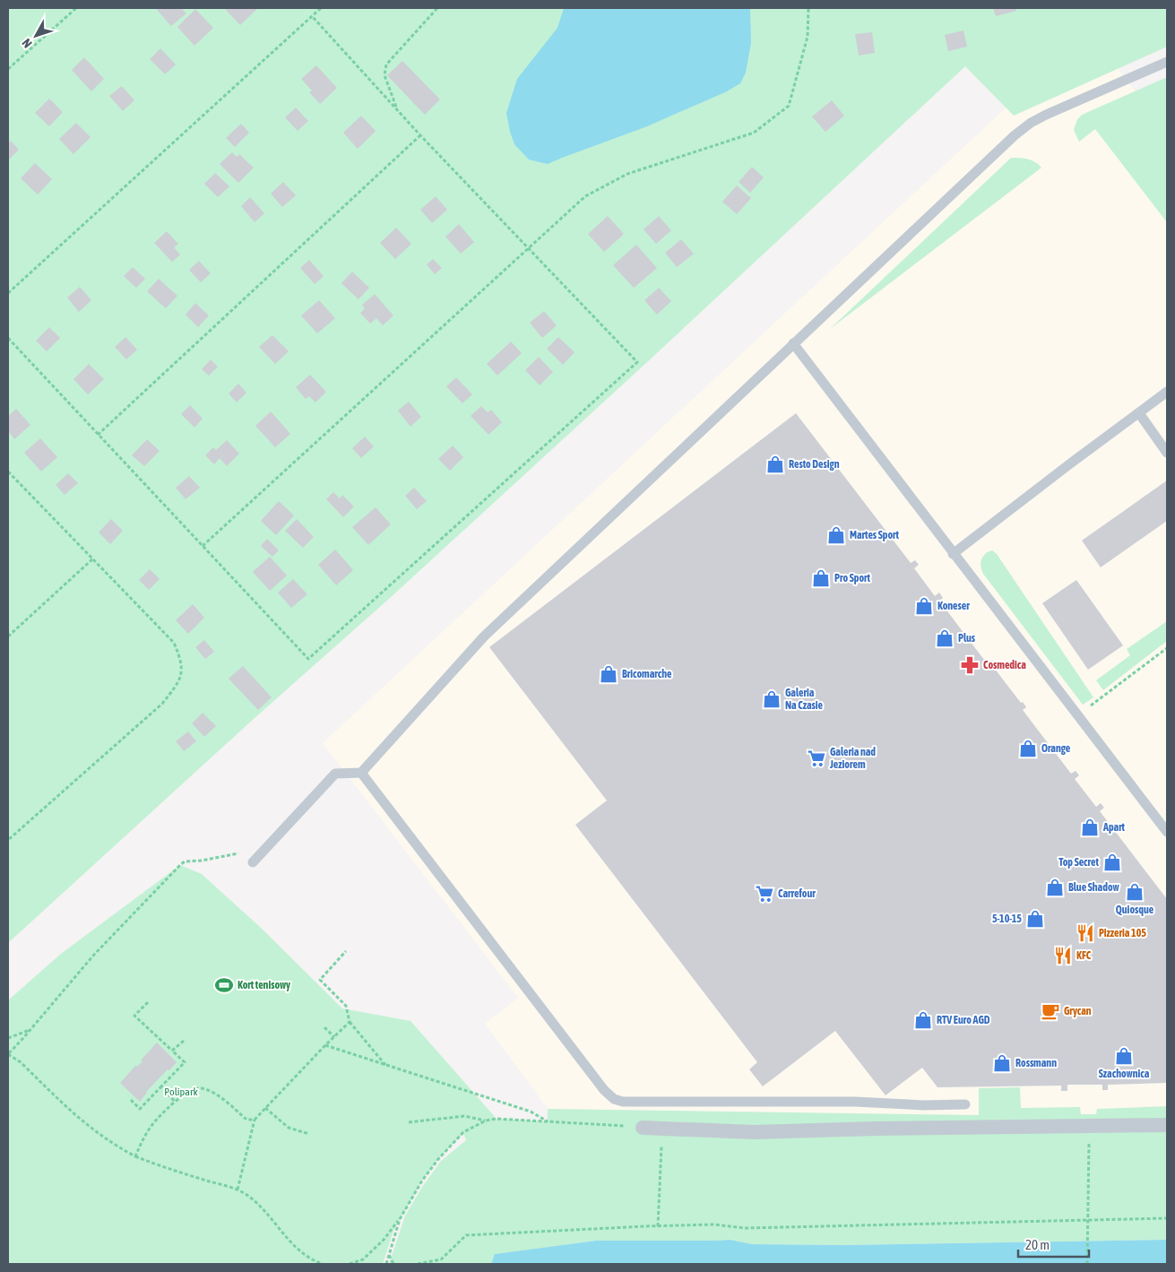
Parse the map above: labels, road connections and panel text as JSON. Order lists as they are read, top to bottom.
{
  "parks": ["Polipark"],
  "places": {
    "shop": [
      "Resto Design",
      "Martes Sport",
      "Pro Sport",
      "Koneser",
      "Plus",
      "Bricomarche",
      "Galeria Na Czasie",
      "Orange",
      "Apart",
      "Top Secret",
      "Blue Shadow",
      "Quiosque",
      "5-10-15",
      "RTV Euro AGD",
      "Szachownica",
      "Rossmann"
    ],
    "pharmacy": ["Cosmedica"],
    "supermarket": ["Galeria nad Jeziorem", "Carrefour"],
    "restaurant": ["Pizzeria 105", "KFC"],
    "sports": ["Kort tenisowy"],
    "cafe": ["Grycan"]
  },
  "scale_bar": "20 m",
  "north": "bottom left"
}
